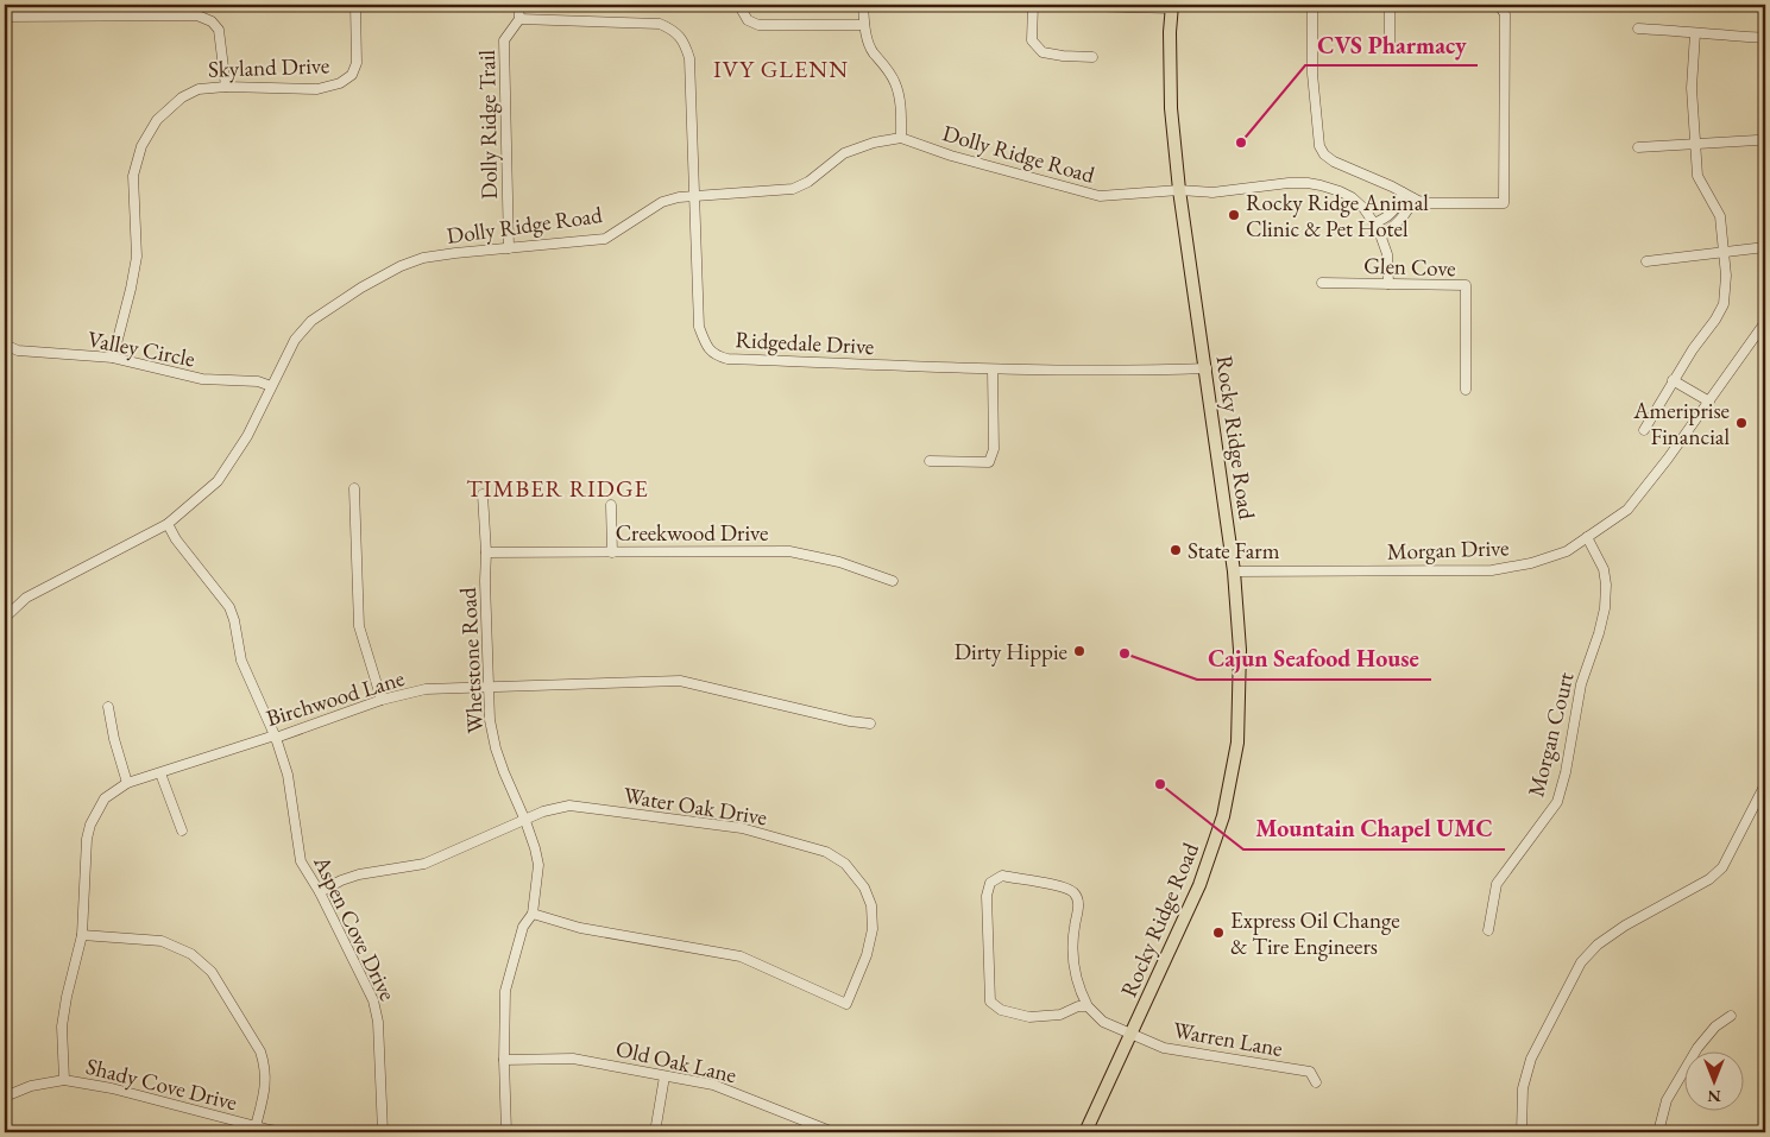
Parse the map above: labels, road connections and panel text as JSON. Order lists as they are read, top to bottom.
{
  "streets": {
    "main road": ["Rocky Ridge Road"],
    "street": [
      "Skyland Drive",
      "Dolly Ridge Trail",
      "Dolly Ridge Road",
      "Glen Cove",
      "Ridgedale Drive",
      "Valley Circle",
      "Creekwood Drive",
      "Morgan Drive",
      "Whetstone Road",
      "Birchwood Lane",
      "Morgan Court",
      "Water Oak Drive",
      "Aspen Cove Drive",
      "Warren Lane",
      "Old Oak Lane",
      "Shady Cove Drive"
    ]
  },
  "crossings": [
    ["Skyland Drive", "Valley Circle"],
    ["Dolly Ridge Trail", "Dolly Ridge Road"],
    ["Dolly Ridge Trail", "Ridgedale Drive"],
    ["Dolly Ridge Road", "Glen Cove"],
    ["Dolly Ridge Road", "Ridgedale Drive"],
    ["Dolly Ridge Road", "Valley Circle"],
    ["Dolly Ridge Road", "Rocky Ridge Road"],
    ["Dolly Ridge Road", "Aspen Cove Drive"],
    ["Ridgedale Drive", "Rocky Ridge Road"],
    ["Rocky Ridge Road", "Morgan Drive"],
    ["Rocky Ridge Road", "Warren Lane"],
    ["Creekwood Drive", "Whetstone Road"],
    ["Morgan Drive", "Morgan Court"],
    ["Whetstone Road", "Birchwood Lane"],
    ["Whetstone Road", "Water Oak Drive"],
    ["Whetstone Road", "Old Oak Lane"],
    ["Birchwood Lane", "Aspen Cove Drive"],
    ["Birchwood Lane", "Shady Cove Drive"],
    ["Water Oak Drive", "Aspen Cove Drive"],
    ["Aspen Cove Drive", "Shady Cove Drive"]
  ],
  "districts": ["IVY GLENN", "TIMBER RIDGE"],
  "places": [
    "CVS Pharmacy",
    "Rocky Ridge Animal Clinic & Pet Hotel",
    "Ameriprise Financial",
    "State Farm",
    "Dirty Hippie",
    "Cajun Seafood House",
    "Mountain Chapel UMC",
    "Express Oil Change & Tire Engineers"
  ],
  "north": "bottom"
}
